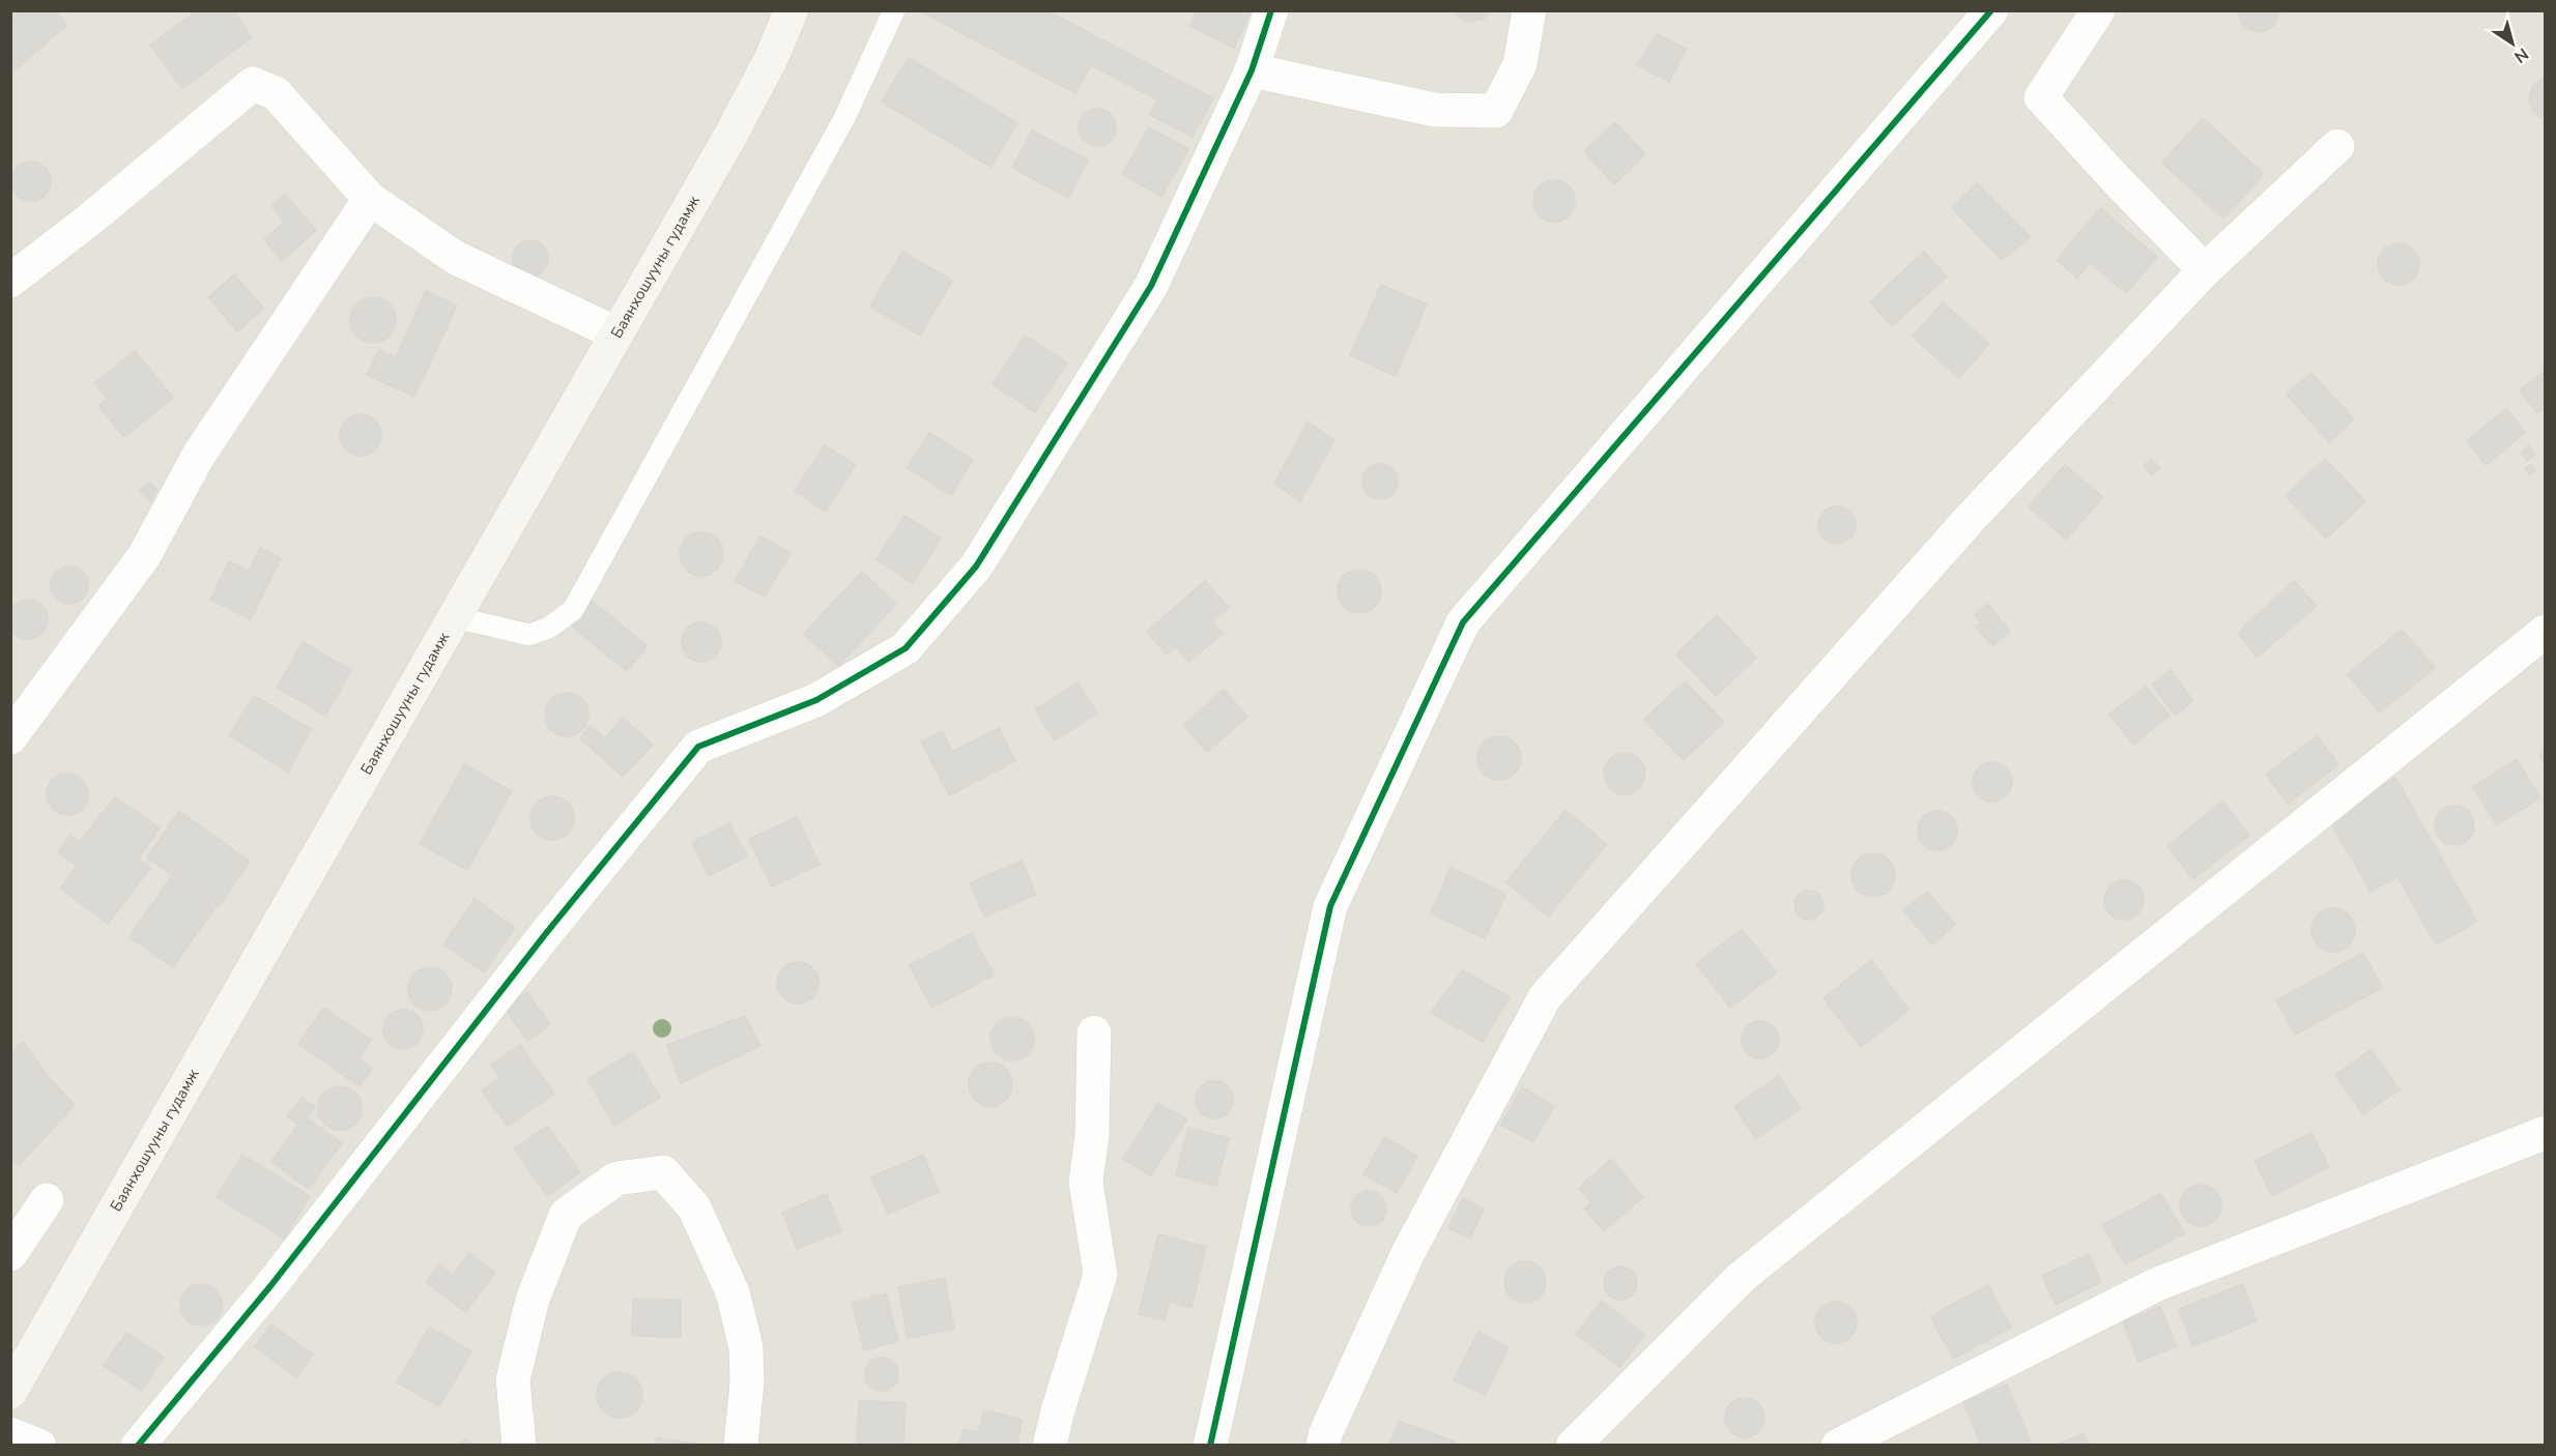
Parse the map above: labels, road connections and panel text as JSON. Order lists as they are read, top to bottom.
{
  "streets": {
    "main road": ["Баянхошууны гудамж"]
  },
  "north": "bottom right"
}
